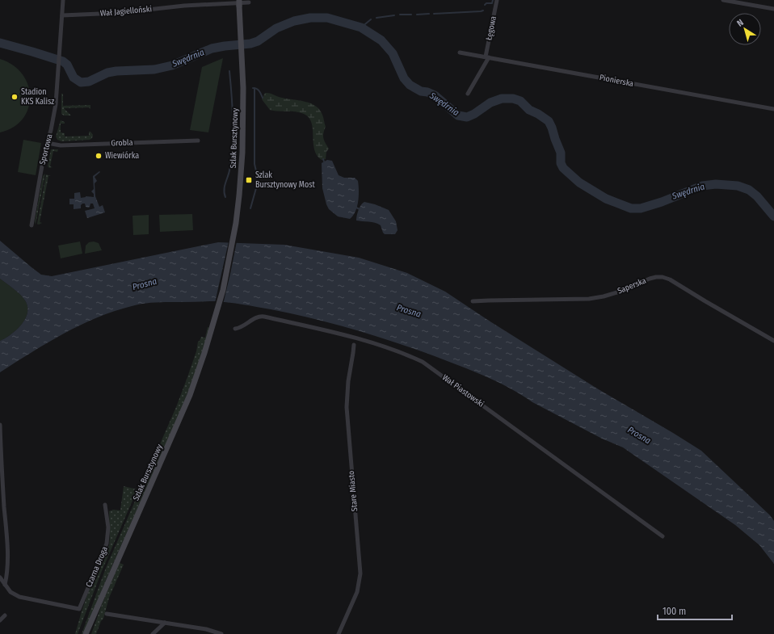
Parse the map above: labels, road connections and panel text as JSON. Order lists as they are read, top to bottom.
{
  "streets": {
    "main road": ["Szlak Bursztynowy"],
    "street": [
      "Wał Jagielloński",
      "Łęgowa",
      "Pionierska",
      "Grobla",
      "Sportowa",
      "Saperska",
      "Wał Piastowski",
      "Stare Miasto",
      "Czarna Droga"
    ]
  },
  "crossings": [
    ["Wał Jagielloński", "Sportowa"],
    ["Łęgowa", "Pionierska"],
    ["Grobla", "Sportowa"]
  ],
  "water": ["Swędrnia", "Prosna"],
  "places": {
    "other": ["Stadion KKS Kalisz", "Wiewiórka"],
    "transit": ["Szlak Bursztynowy Most"]
  },
  "scale_bar": "100 m",
  "north": "top left"
}
